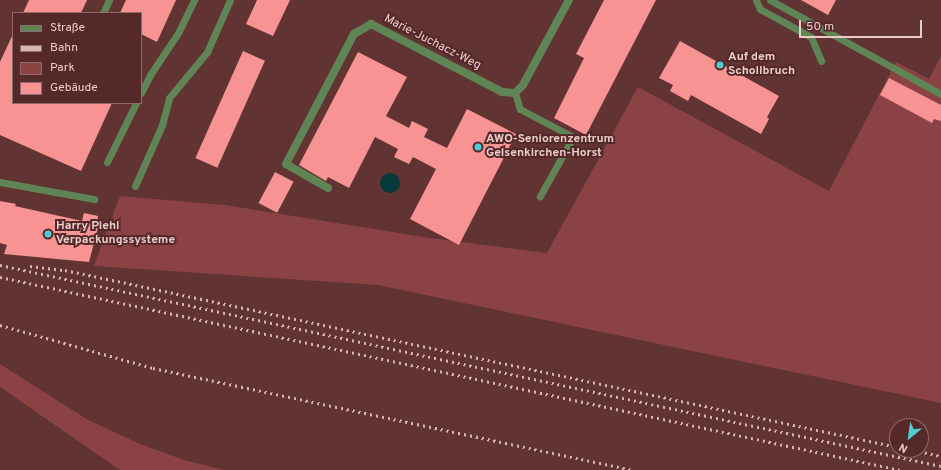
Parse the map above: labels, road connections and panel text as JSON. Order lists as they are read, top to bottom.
{
  "streets": {
    "street": ["Marie-Juchacz-Weg"]
  },
  "places": ["Auf dem Schollbruch", "AWO-Seniorenzentrum Gelsenkirchen-Horst", "Harry Piehl Verpackungssysteme"],
  "legend": [
    "Straße",
    "Bahn",
    "Park",
    "Gebäude"
  ],
  "scale_bar": "50 m",
  "north": "bottom left"
}
